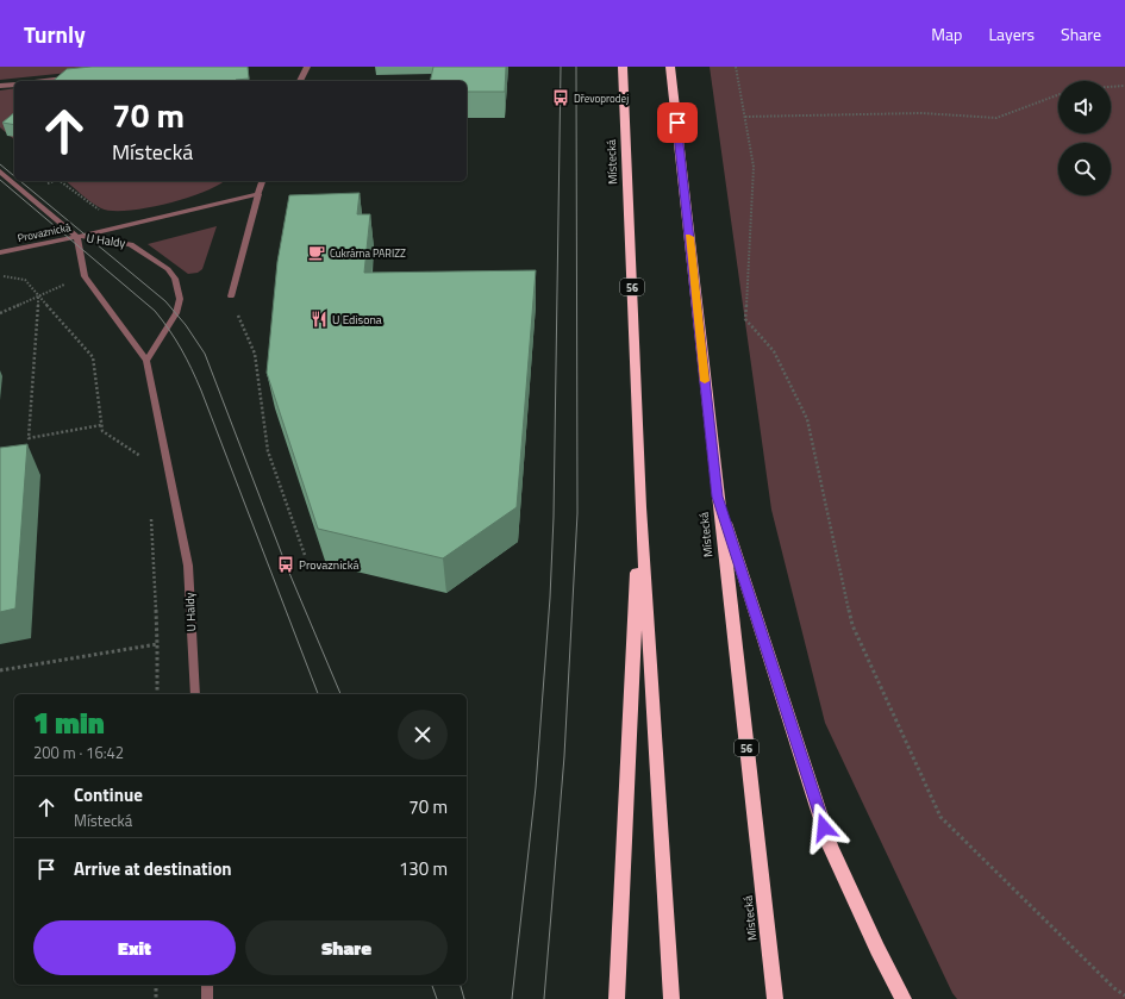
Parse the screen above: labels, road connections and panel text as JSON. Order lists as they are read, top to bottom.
{
  "streets": {
    "highway": ["Místecká", "56"],
    "street": ["Provaznická", "U Haldy"]
  },
  "crossings": [
    ["Místecká", "56"],
    ["Provaznická", "U Haldy"]
  ],
  "places": {
    "bus stop": ["Dřevoprodej", "Provaznická"],
    "cafe": ["Cukrárna PARIZZ"],
    "restaurant": ["U Edisona"]
  },
  "page": {
    "header": "Turnly",
    "nav": ["Map", "Layers", "Share"],
    "turn": ["70 m", "Místecká"],
    "heading": ["1 min", "200 m · 16:42"],
    "list": [
      {
        "name": "Continue",
        "note": "Místecká",
        "value": "70 m"
      },
      {
        "name": "Arrive at destination",
        "value": "130 m"
      }
    ],
    "buttons": ["Exit", "Share"]
  }
}
